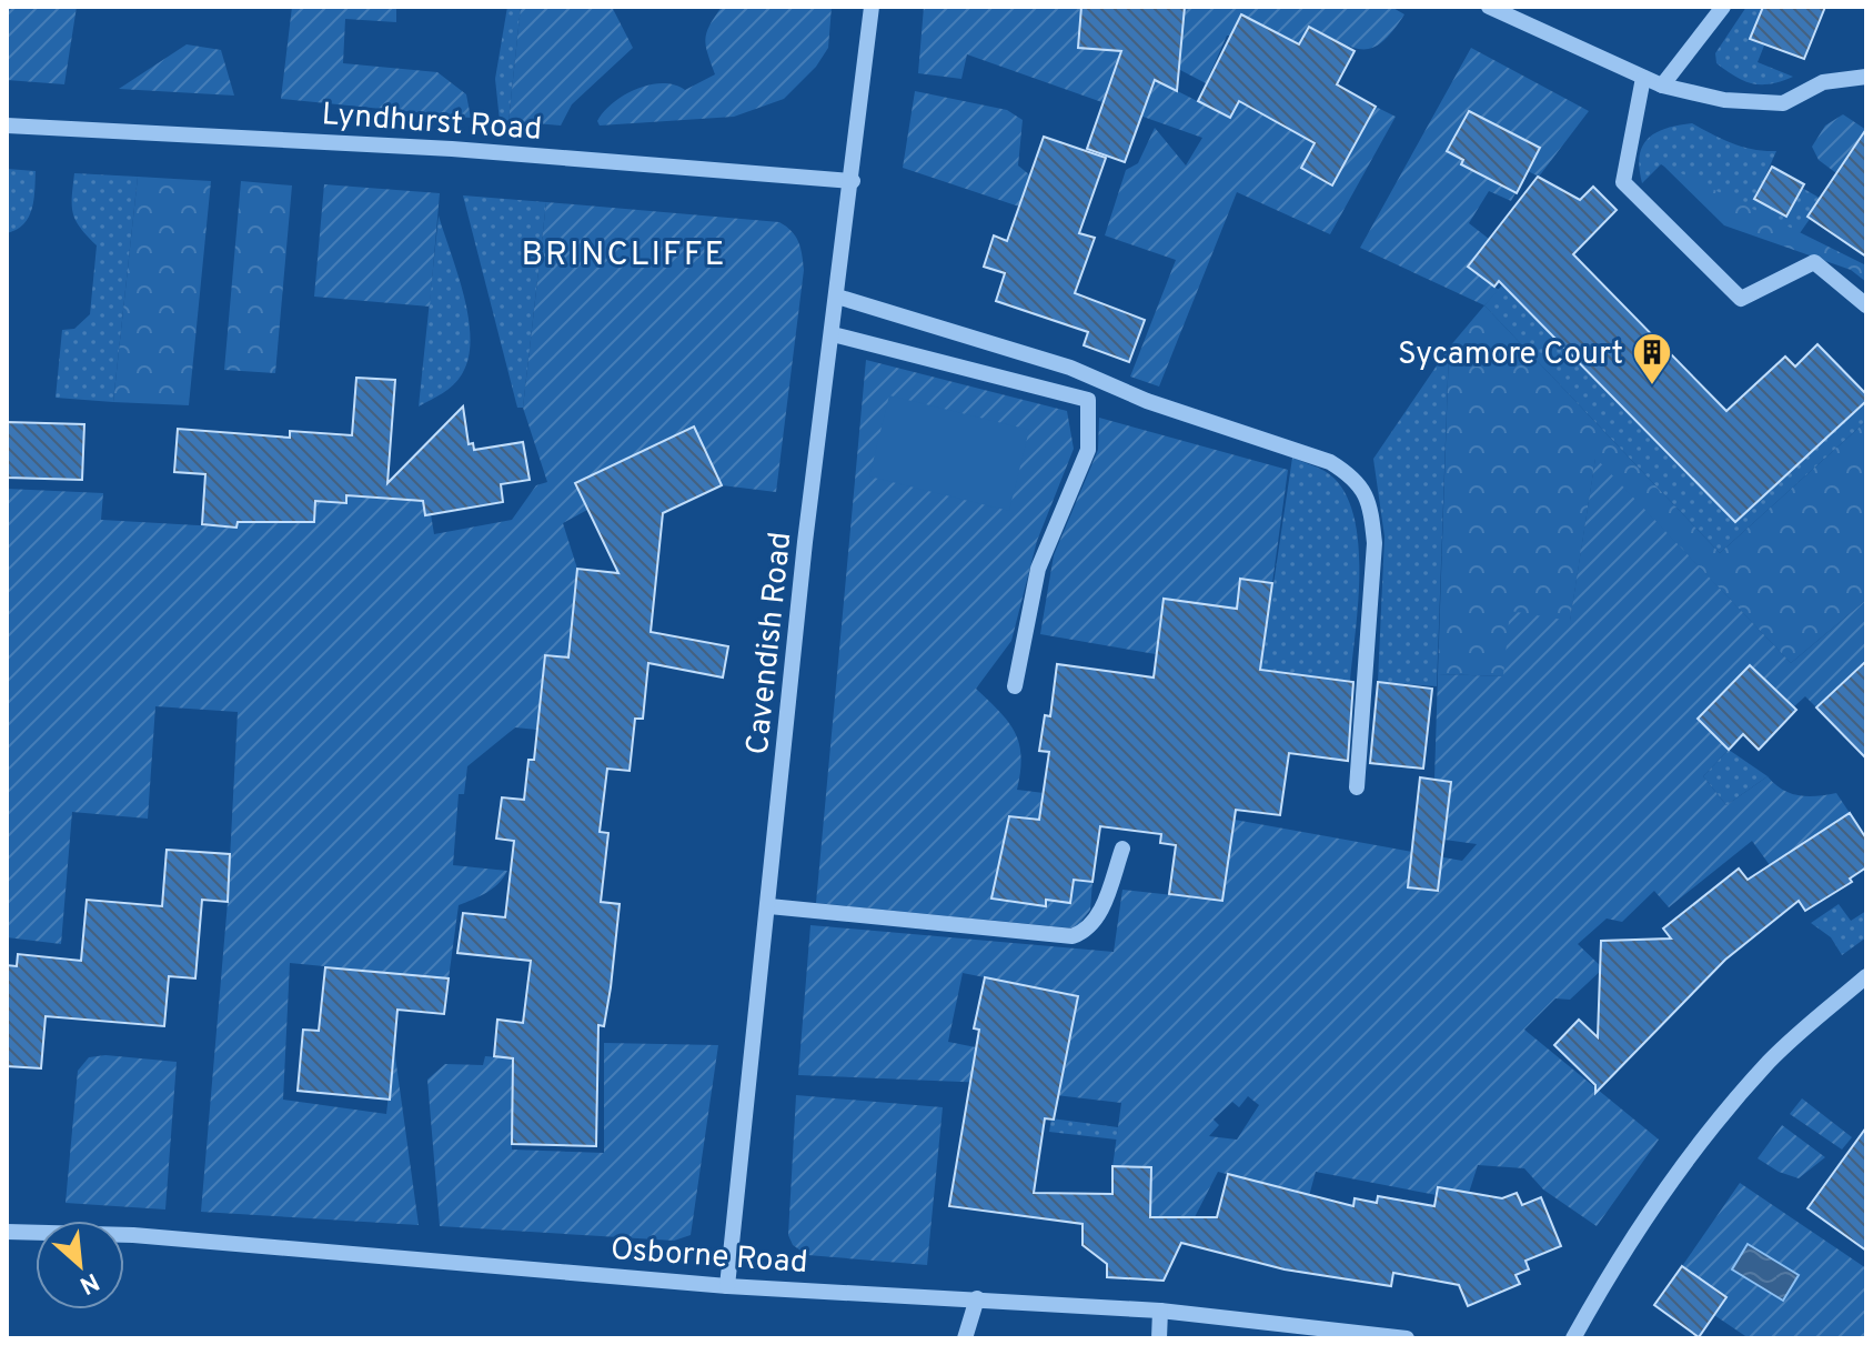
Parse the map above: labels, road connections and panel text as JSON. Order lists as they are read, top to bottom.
{
  "streets": {
    "street": ["Lyndhurst Road", "Cavendish Road", "Osborne Road"]
  },
  "crossings": [
    ["Lyndhurst Road", "Cavendish Road"],
    ["Cavendish Road", "Osborne Road"]
  ],
  "districts": ["BRINCLIFFE"],
  "places": {
    "building": ["Sycamore Court"]
  },
  "north": "bottom right"
}
